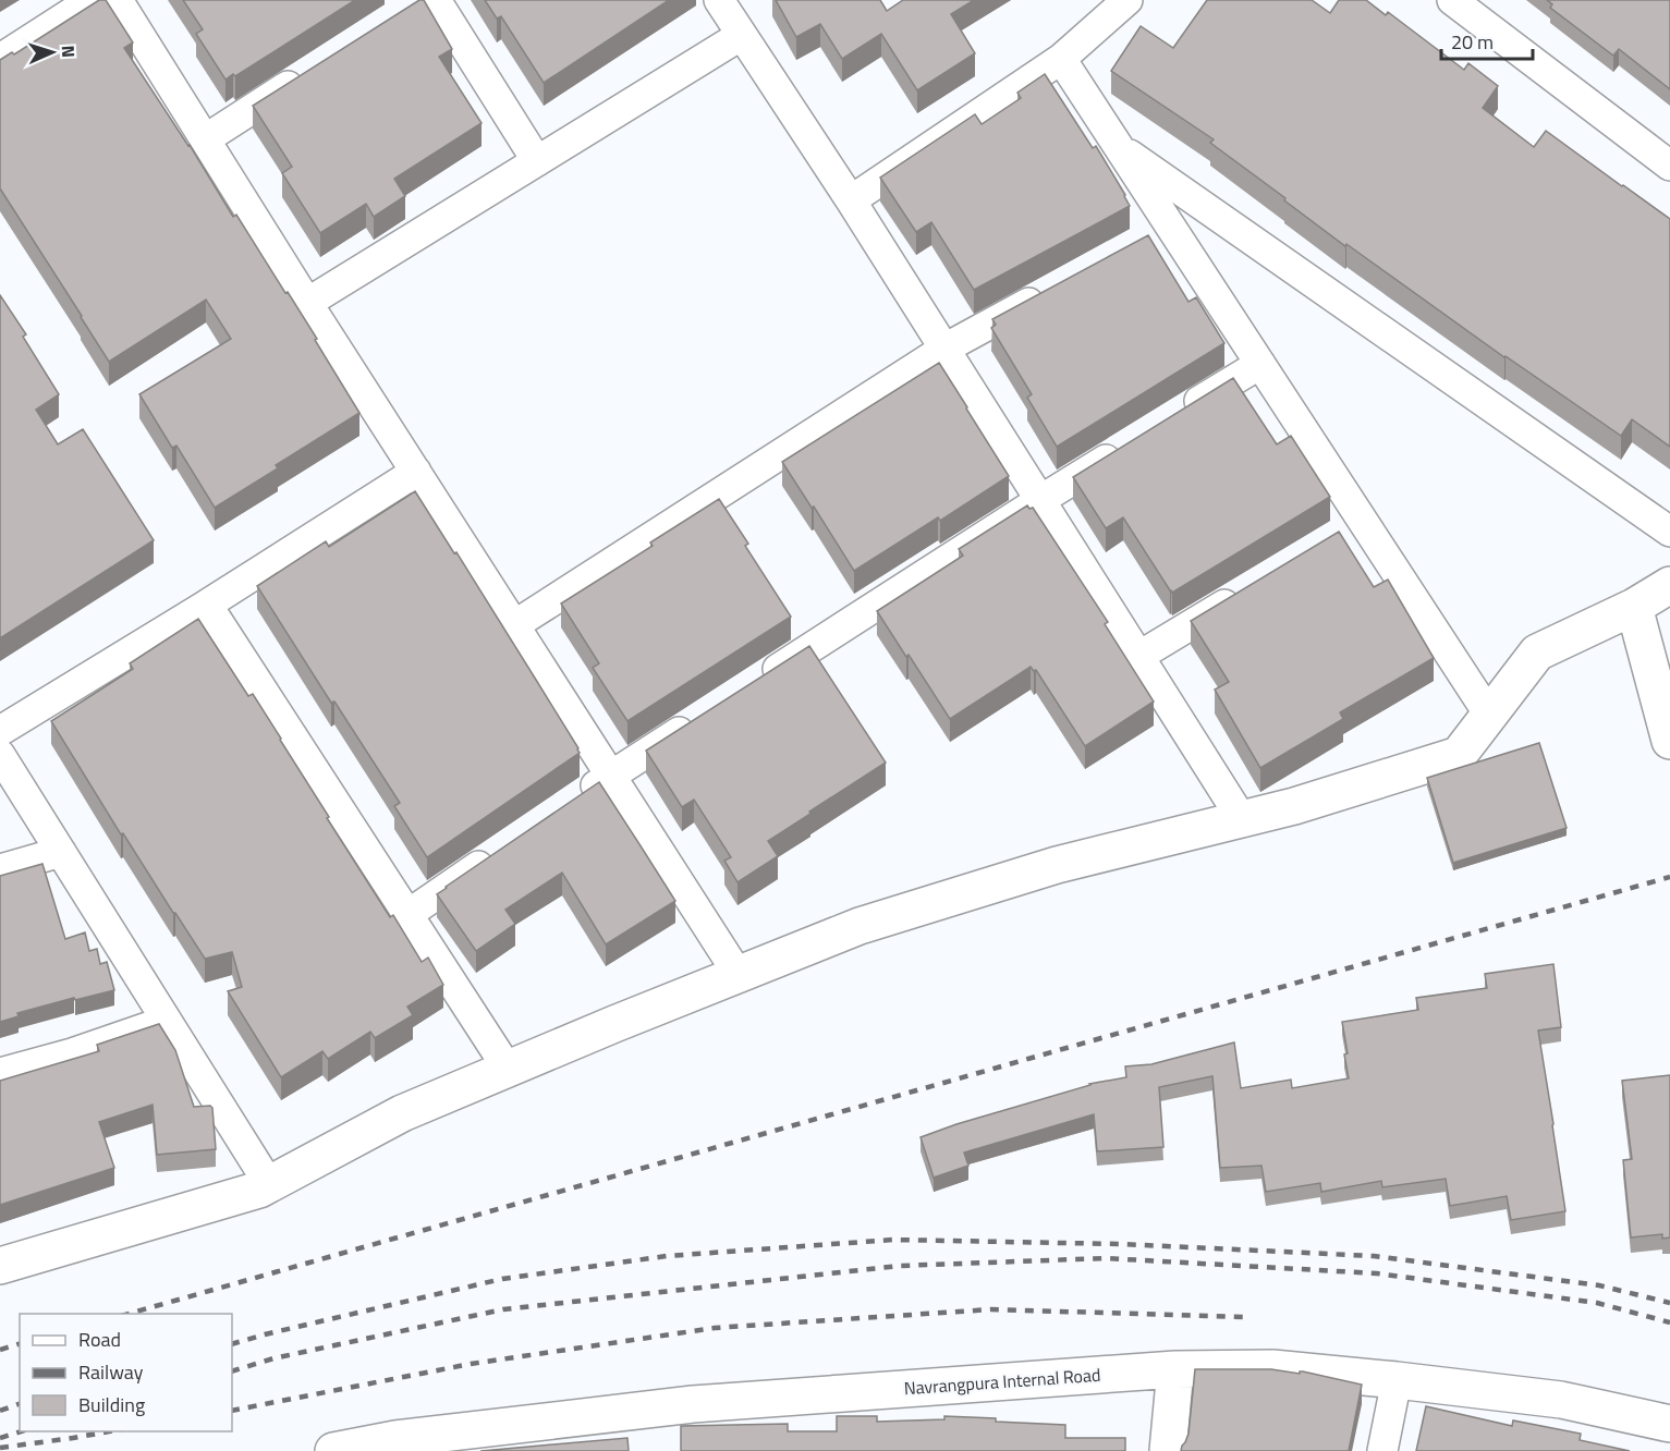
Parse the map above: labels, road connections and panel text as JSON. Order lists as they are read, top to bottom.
{
  "streets": {
    "street": ["Navrangpura Internal Road"]
  },
  "legend": ["Road", "Railway", "Building"],
  "scale_bar": "20 m",
  "north": "right"
}
